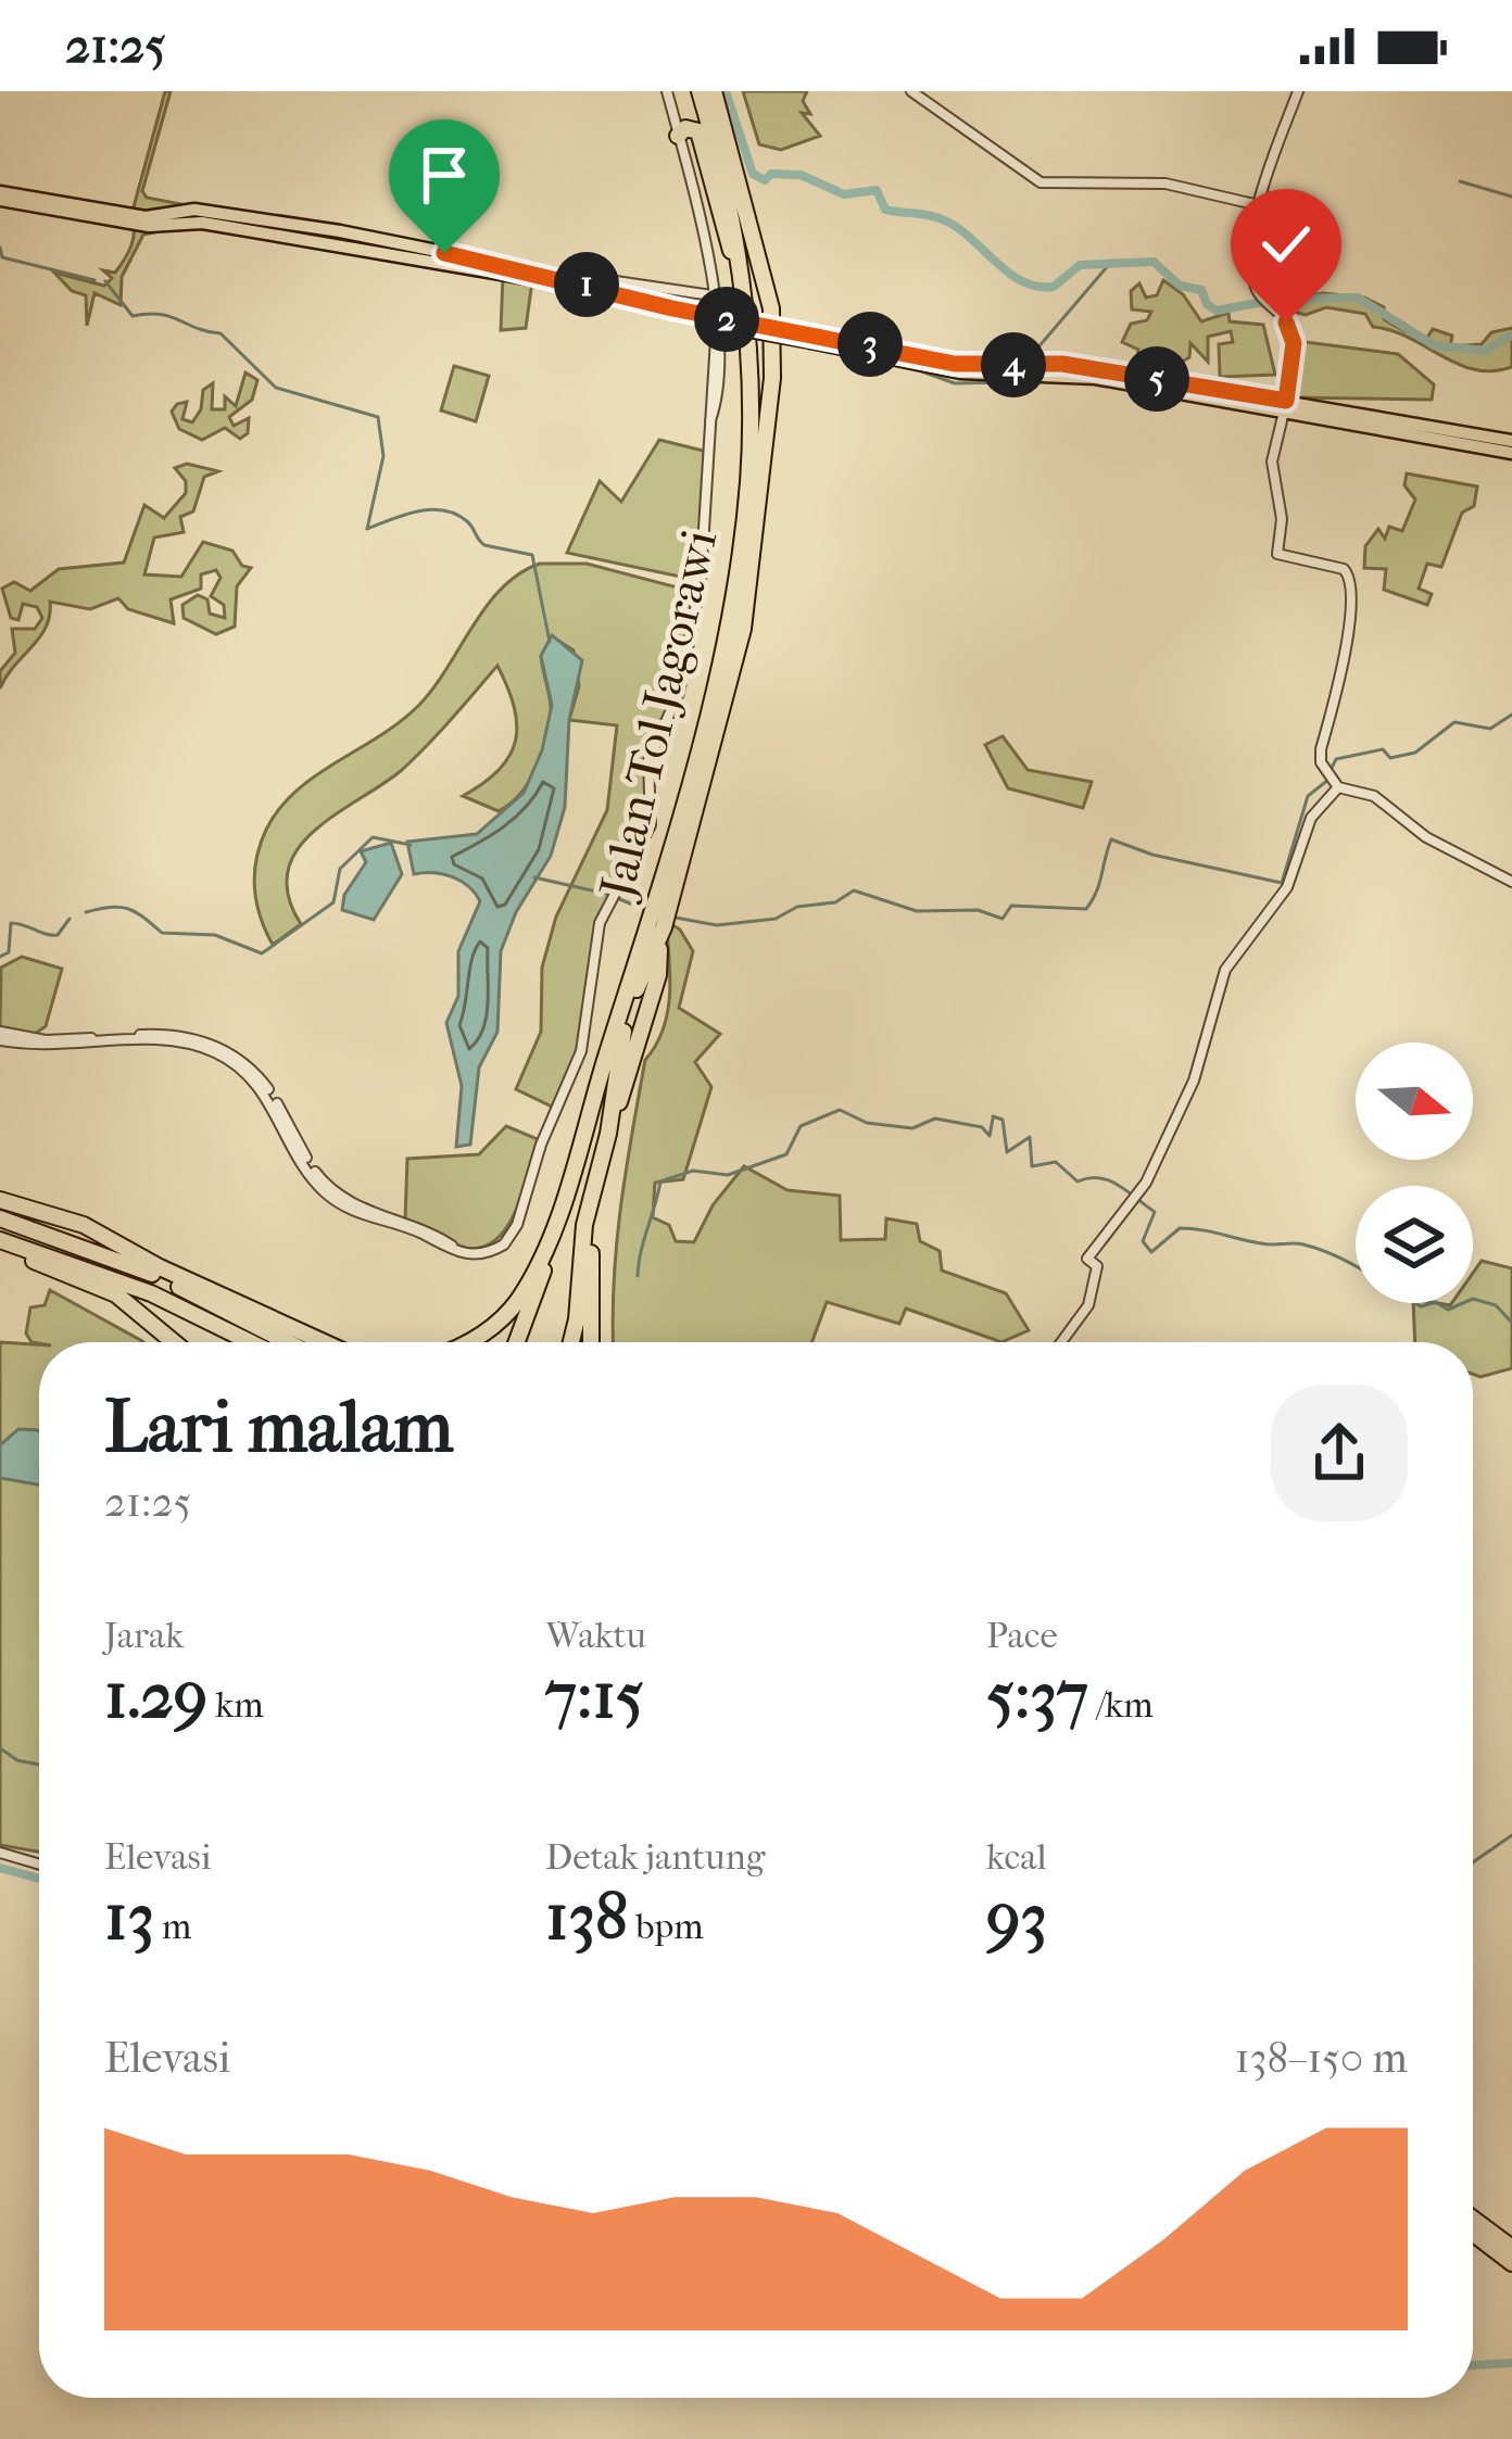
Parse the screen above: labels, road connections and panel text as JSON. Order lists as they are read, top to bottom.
{
  "streets": {
    "highway": ["Jalan Tol Jagorawi"]
  },
  "north": "right",
  "page": {
    "status": "21:25",
    "pins": [
      "1",
      "2",
      "3",
      "4",
      "5"
    ],
    "heading": ["Lari malam", "21:25"],
    "stats": [
      ["Jarak", "1.29 km"],
      ["Waktu", "7:15"],
      ["Pace", "5:37 /km"],
      ["Elevasi", "13 m"],
      ["Detak jantung", "138 bpm"],
      ["kcal", "93"]
    ],
    "chart": ["Elevasi", "138–150 m"]
  }
}
